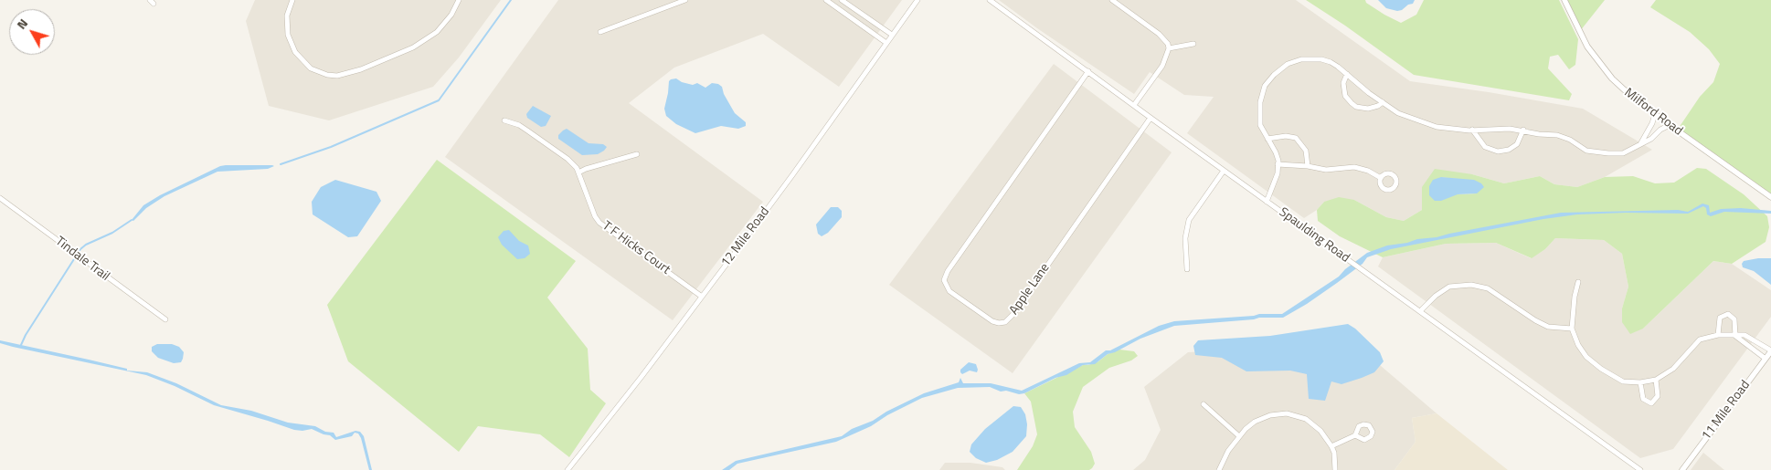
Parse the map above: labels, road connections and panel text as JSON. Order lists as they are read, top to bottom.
{
  "streets": {
    "street": [
      "Milford Road",
      "Spaulding Road",
      "12 Mile Road",
      "T F Hicks Court",
      "Tindale Trail",
      "Apple Lane",
      "11 Mile Road"
    ]
  },
  "crossings": [
    ["Spaulding Road", "Apple Lane"],
    ["12 Mile Road", "T F Hicks Court"]
  ],
  "north": "top left"
}
